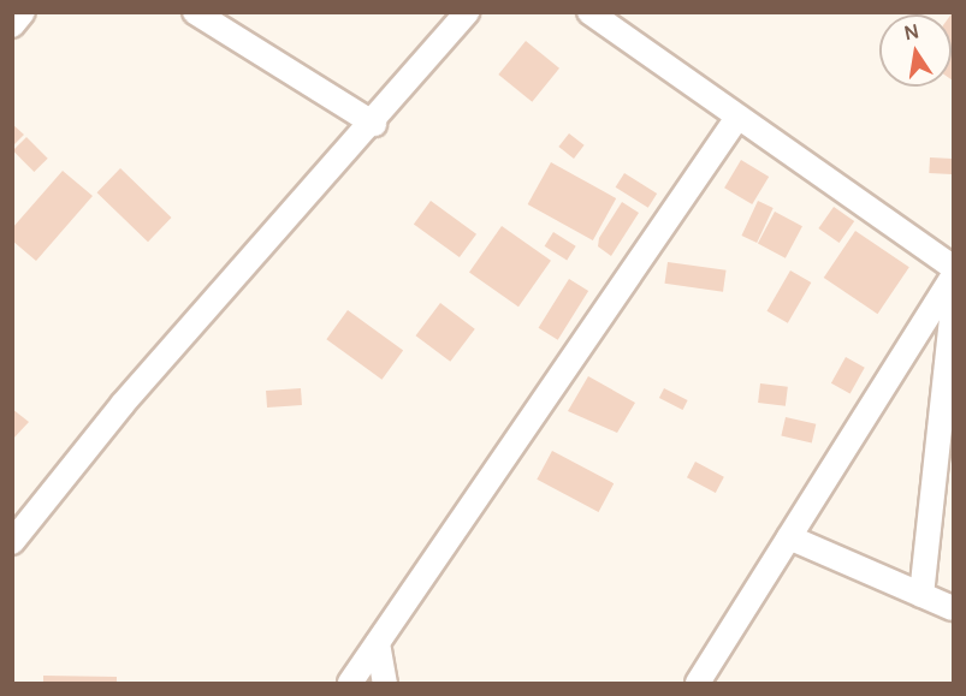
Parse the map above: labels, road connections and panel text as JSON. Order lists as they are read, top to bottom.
{
  "north": "top"
}
